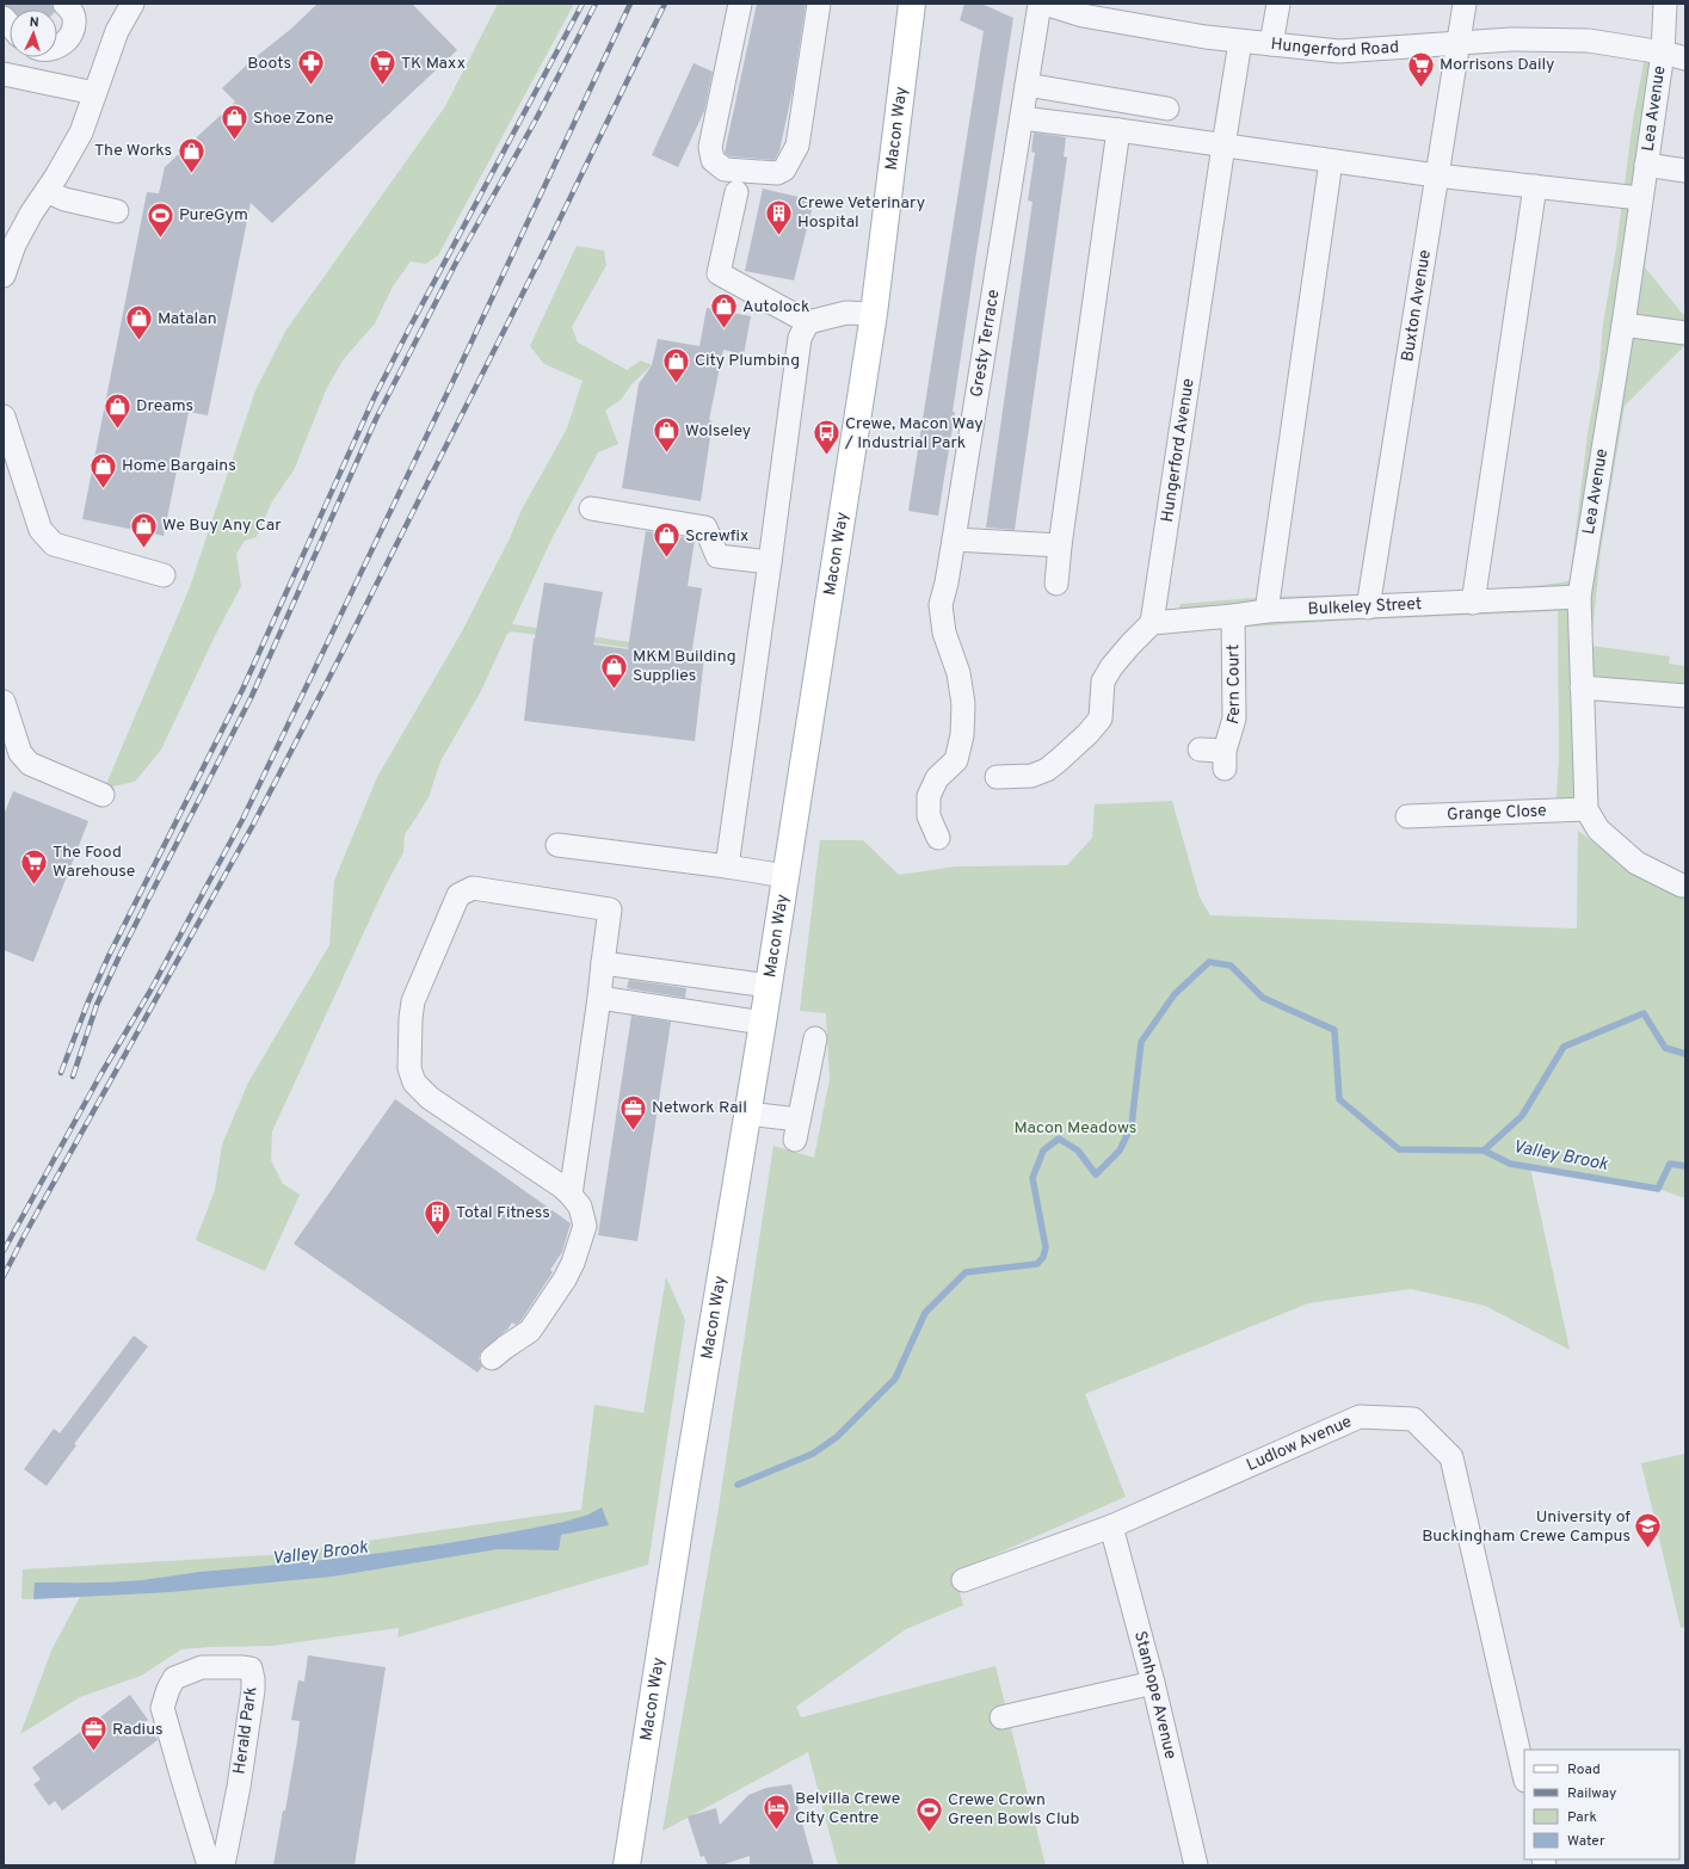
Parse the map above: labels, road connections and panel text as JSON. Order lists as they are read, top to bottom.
{
  "streets": {
    "main road": ["Macon Way"],
    "street": [
      "Hungerford Road",
      "Lea Avenue",
      "Buxton Avenue",
      "Gresty Terrace",
      "Hungerford Avenue",
      "Bulkeley Street",
      "Fern Court",
      "Grange Close",
      "Ludlow Avenue",
      "Stanhope Avenue",
      "Herald Park"
    ]
  },
  "crossings": [
    ["Hungerford Road", "Lea Avenue"],
    ["Hungerford Road", "Buxton Avenue"],
    ["Hungerford Road", "Hungerford Avenue"],
    ["Lea Avenue", "Bulkeley Street"],
    ["Lea Avenue", "Grange Close"],
    ["Buxton Avenue", "Bulkeley Street"],
    ["Hungerford Avenue", "Bulkeley Street"],
    ["Bulkeley Street", "Fern Court"],
    ["Ludlow Avenue", "Stanhope Avenue"]
  ],
  "water": ["Valley Brook"],
  "parks": ["Macon Meadows"],
  "places": {
    "pharmacy": ["Boots"],
    "supermarket": ["TK Maxx", "Morrisons Daily", "The Food Warehouse"],
    "shop": [
      "Shoe Zone",
      "The Works",
      "Autolock",
      "Matalan",
      "City Plumbing",
      "Dreams",
      "Wolseley",
      "Home Bargains",
      "We Buy Any Car",
      "Screwfix",
      "MKM Building Supplies"
    ],
    "building": ["Crewe Veterinary Hospital", "Total Fitness"],
    "sports": ["PureGym", "Crewe Crown Green Bowls Club"],
    "bus stop": ["Crewe, Macon Way / Industrial Park"],
    "office": ["Network Rail", "Radius"],
    "school or university": ["University of Buckingham Crewe Campus"],
    "hotel": ["Belvilla Crewe City Centre"]
  },
  "legend": [
    "Road",
    "Railway",
    "Park",
    "Water"
  ],
  "north": "top"
}
